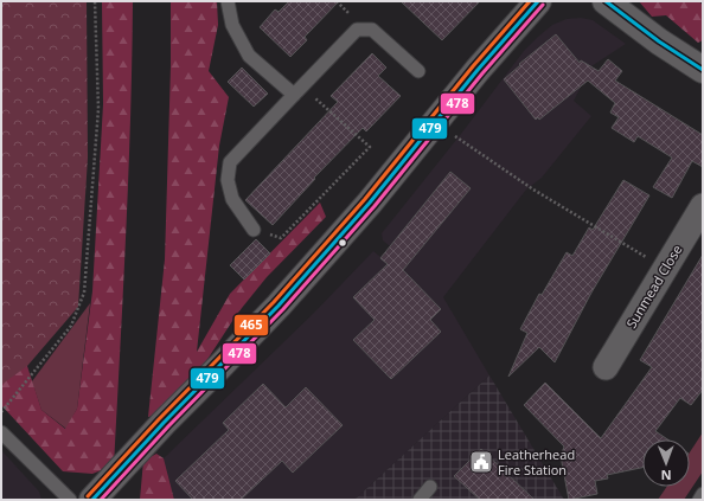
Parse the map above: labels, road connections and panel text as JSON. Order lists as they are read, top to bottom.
{
  "streets": {
    "street": ["Sunmead Close"]
  },
  "places": {
    "public building": ["Leatherhead Fire Station"]
  },
  "lines": ["transit line 479", "transit line 465", "transit line 478"],
  "north": "bottom"
}
